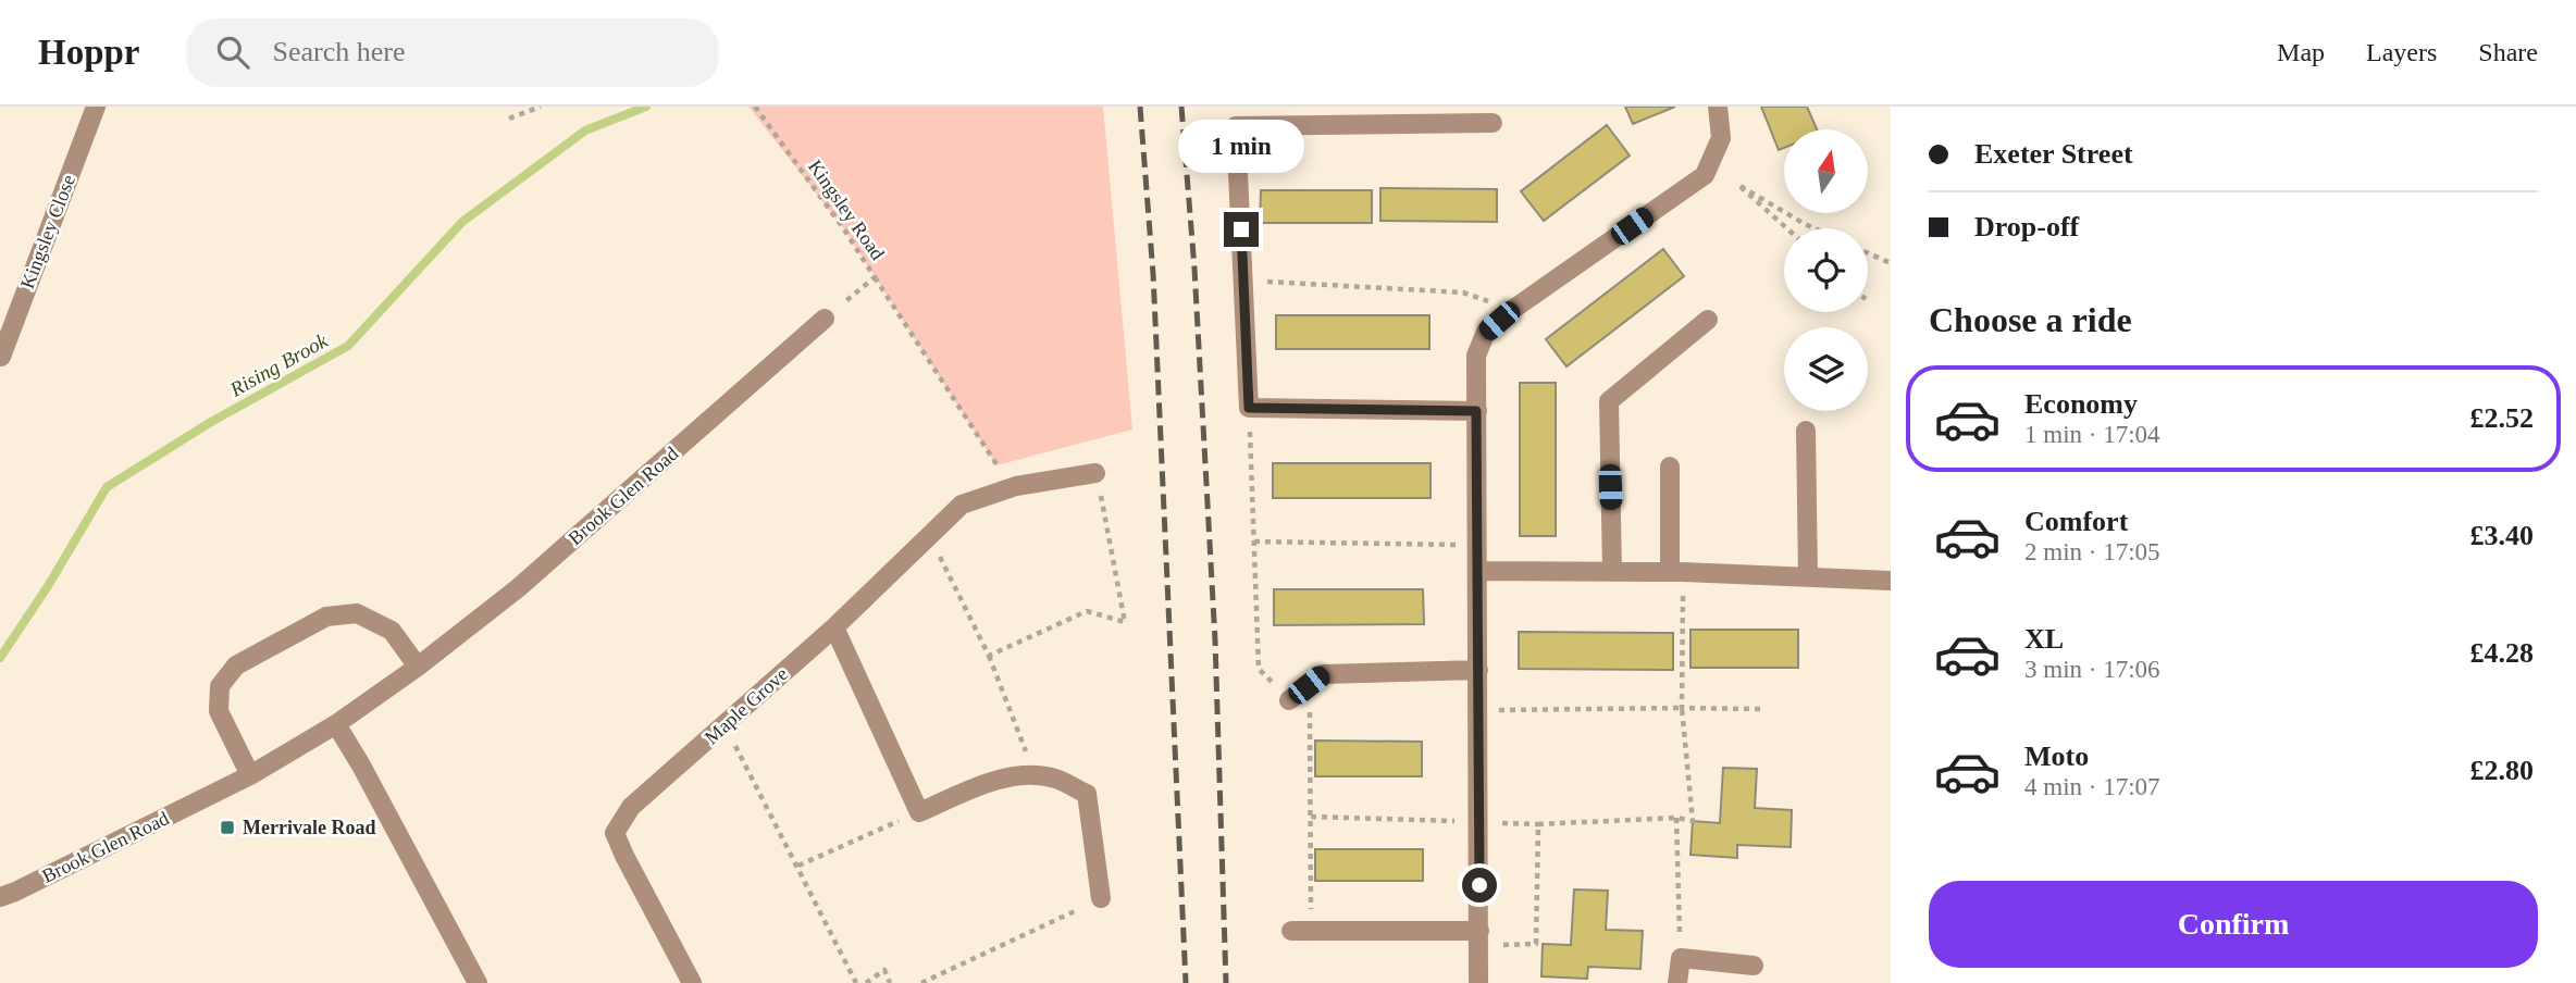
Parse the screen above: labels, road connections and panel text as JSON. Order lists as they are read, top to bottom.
{
  "streets": {
    "street": ["Kingsley Close", "Brook Glen Road", "Maple Grove"],
    "path": ["Kingsley Road"]
  },
  "crossings": [
    ["Kingsley Road", "Brook Glen Road"]
  ],
  "water": ["Rising Brook"],
  "places": {
    "transit": ["Merrivale Road"]
  },
  "north": "top",
  "page": {
    "header": "Hoppr",
    "search": "Search here",
    "nav": ["Map", "Layers", "Share"],
    "banner": ["Exeter Street", "Drop-off"],
    "bubble": "1 min",
    "heading": "Choose a ride",
    "list": [
      {
        "name": "Economy",
        "note": "1 min · 17:04",
        "value": "£2.52"
      },
      {
        "name": "Comfort",
        "note": "2 min · 17:05",
        "value": "£3.40"
      },
      {
        "name": "XL",
        "note": "3 min · 17:06",
        "value": "£4.28"
      },
      {
        "name": "Moto",
        "note": "4 min · 17:07",
        "value": "£2.80"
      }
    ],
    "buttons": "Confirm"
  }
}
